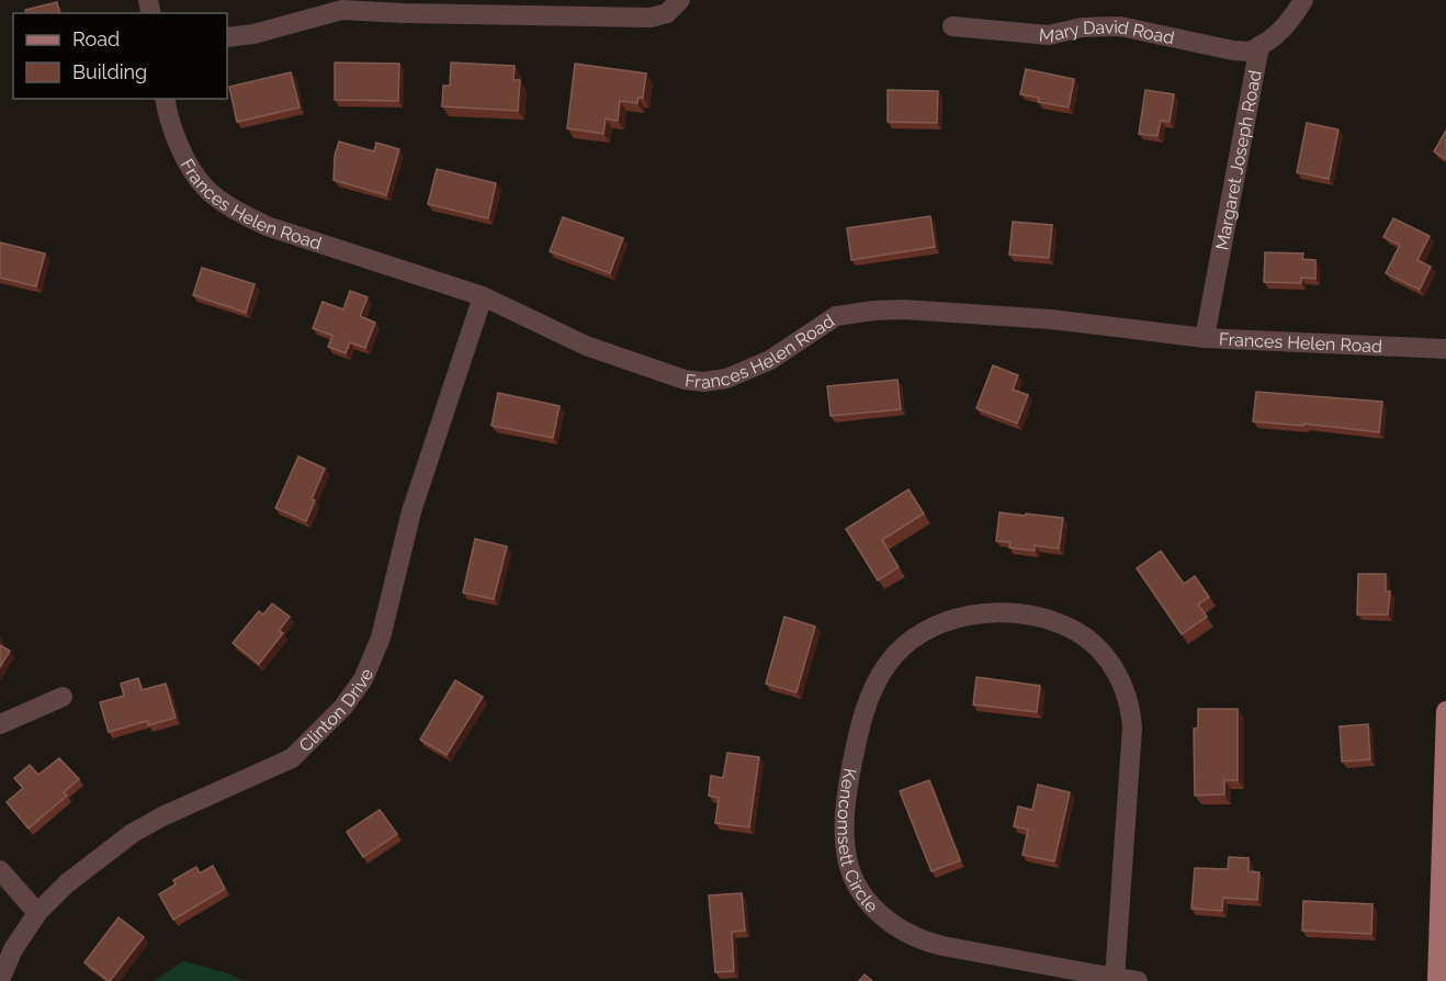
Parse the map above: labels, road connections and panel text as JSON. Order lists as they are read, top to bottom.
{
  "streets": {
    "street": [
      "Mary David Road",
      "Margaret Joseph Road",
      "Frances Helen Road",
      "Clinton Drive",
      "Kencomsett Circle"
    ]
  },
  "crossings": [
    ["Mary David Road", "Margaret Joseph Road"],
    ["Margaret Joseph Road", "Frances Helen Road"],
    ["Frances Helen Road", "Clinton Drive"]
  ],
  "legend": ["Road", "Building"]
}
